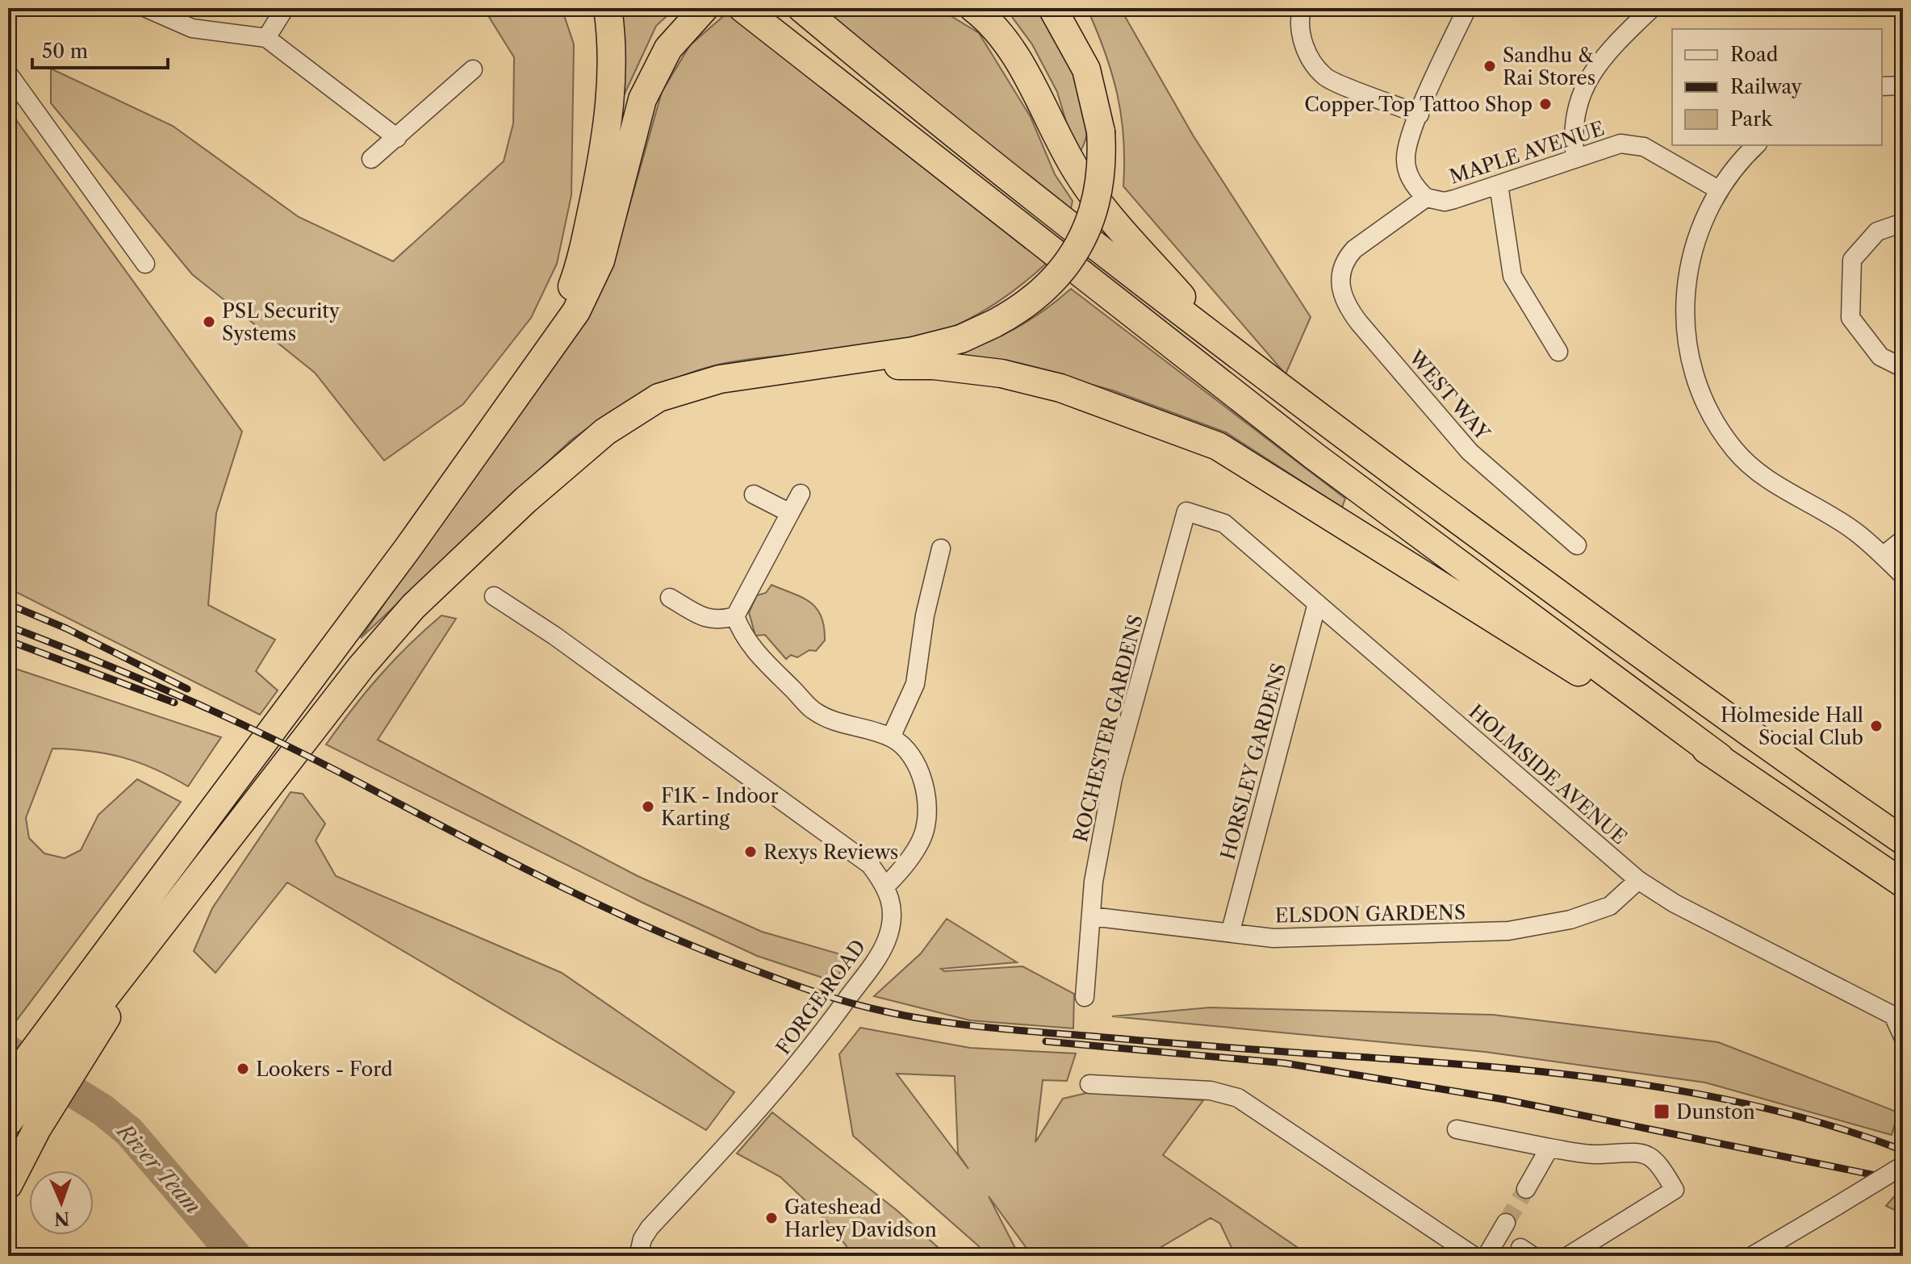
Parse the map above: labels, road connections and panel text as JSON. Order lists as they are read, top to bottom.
{
  "streets": {
    "street": [
      "MAPLE AVENUE",
      "WEST WAY",
      "ROCHESTER GARDENS",
      "HORSLEY GARDENS",
      "HOLMSIDE AVENUE",
      "ELSDON GARDENS",
      "FORGE ROAD"
    ]
  },
  "crossings": [
    ["MAPLE AVENUE", "WEST WAY"],
    ["ROCHESTER GARDENS", "HOLMSIDE AVENUE"],
    ["ROCHESTER GARDENS", "ELSDON GARDENS"],
    ["HORSLEY GARDENS", "HOLMSIDE AVENUE"],
    ["HORSLEY GARDENS", "ELSDON GARDENS"],
    ["HOLMSIDE AVENUE", "ELSDON GARDENS"]
  ],
  "water": ["River Team"],
  "places": {
    "other": [
      "Sandhu & Rai Stores",
      "Copper Top Tattoo Shop",
      "PSL Security Systems",
      "Holmeside Hall Social Club",
      "F1K - Indoor Karting",
      "Rexys Reviews",
      "Lookers - Ford",
      "Gateshead Harley Davidson"
    ],
    "transit": ["Dunston"]
  },
  "legend": ["Road", "Railway", "Park"],
  "scale_bar": "50 m",
  "north": "bottom"
}
